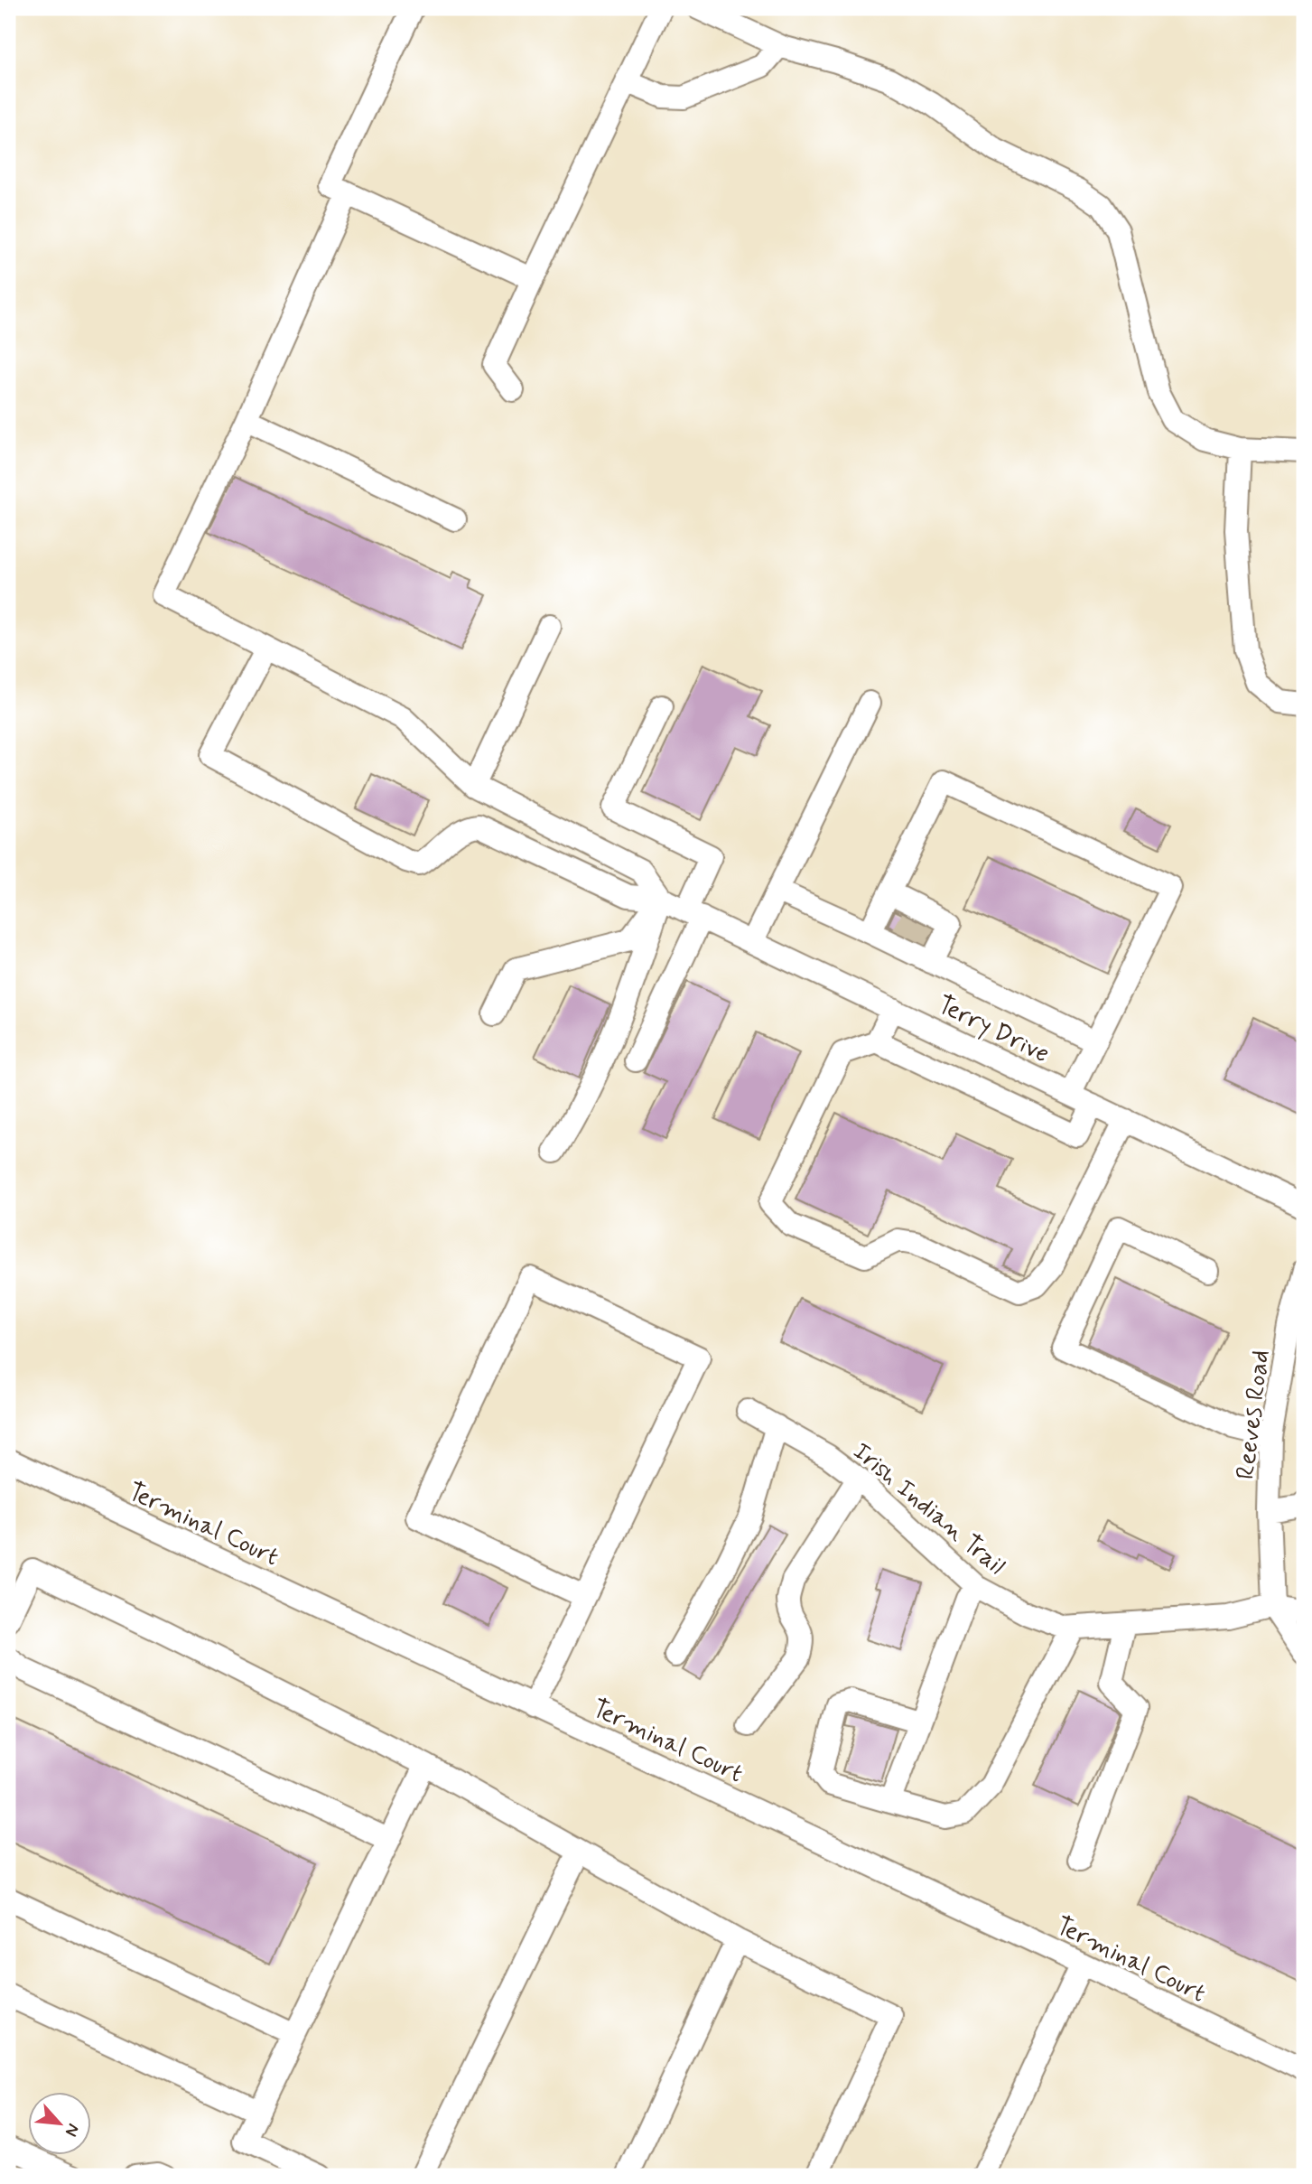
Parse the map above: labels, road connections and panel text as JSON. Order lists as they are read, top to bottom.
{
  "streets": {
    "street": [
      "Terry Drive",
      "Reeves Road",
      "Irish Indian Trail",
      "Terminal Court"
    ]
  },
  "crossings": [
    ["Reeves Road", "Irish Indian Trail"]
  ],
  "north": "bottom right"
}
